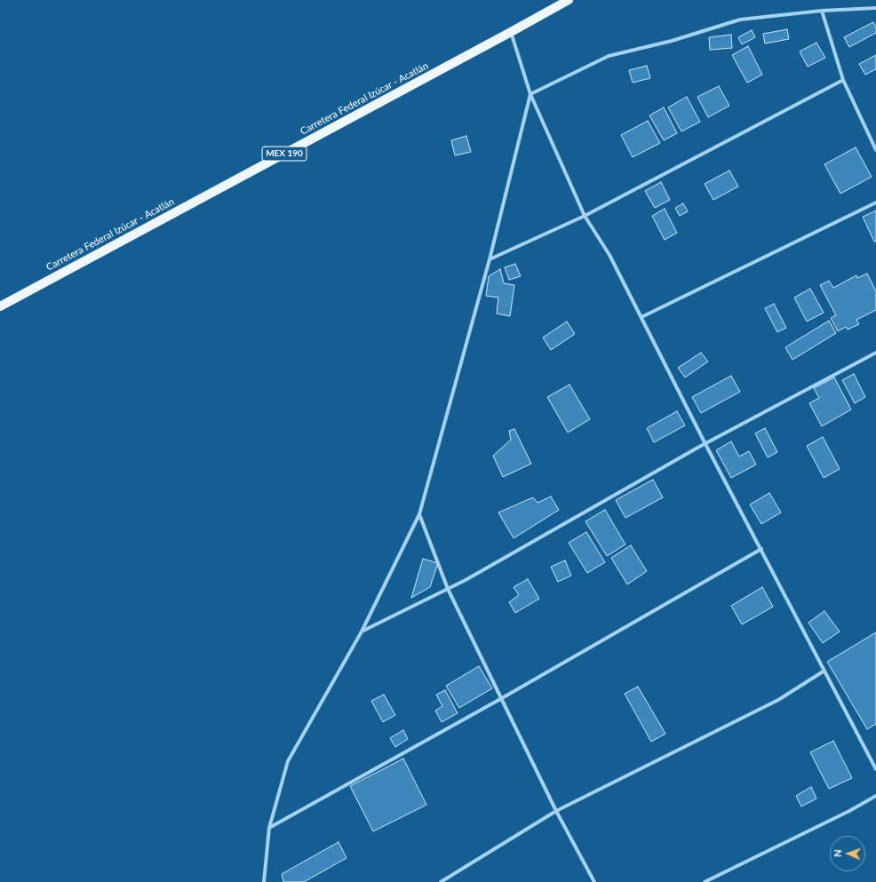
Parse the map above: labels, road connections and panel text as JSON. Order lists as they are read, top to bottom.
{
  "streets": {
    "main road": ["Carretera Federal Izúcar - Acatlán", "MEX 190"]
  },
  "north": "left"
}
